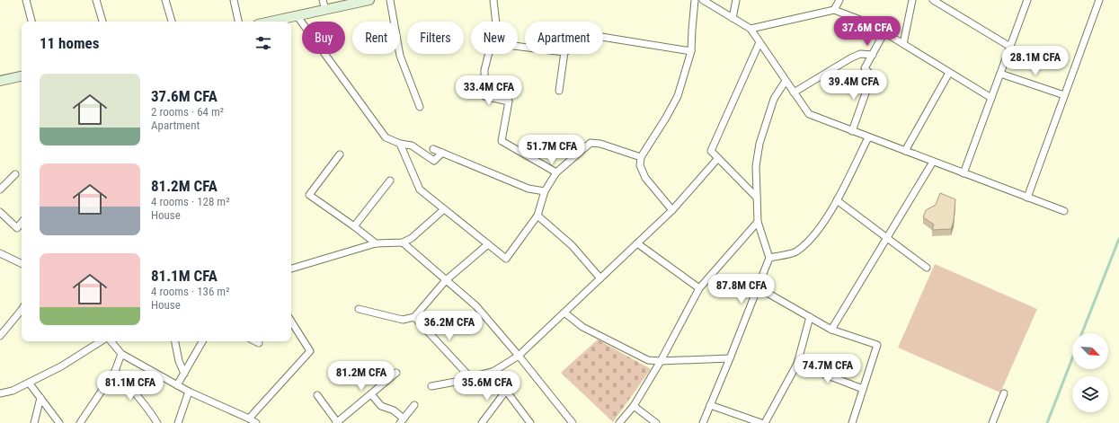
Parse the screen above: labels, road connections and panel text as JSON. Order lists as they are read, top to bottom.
{
  "north": "bottom right",
  "page": {
    "price": [
      "37.6M CFA",
      "28.1M CFA",
      "39.4M CFA",
      "33.4M CFA",
      "51.7M CFA",
      "87.8M CFA",
      "36.2M CFA",
      "74.7M CFA",
      "81.2M CFA",
      "81.1M CFA",
      "35.6M CFA"
    ],
    "chip": [
      "Buy",
      "Rent",
      "Filters",
      "New",
      "Apartment"
    ],
    "heading": "11 homes",
    "list": [
      {
        "name": "37.6M CFA",
        "note": "2 rooms · 64 m² · Apartment"
      },
      {
        "name": "81.2M CFA",
        "note": "4 rooms · 128 m² · House"
      },
      {
        "name": "81.1M CFA",
        "note": "4 rooms · 136 m² · House"
      }
    ]
  }
}
